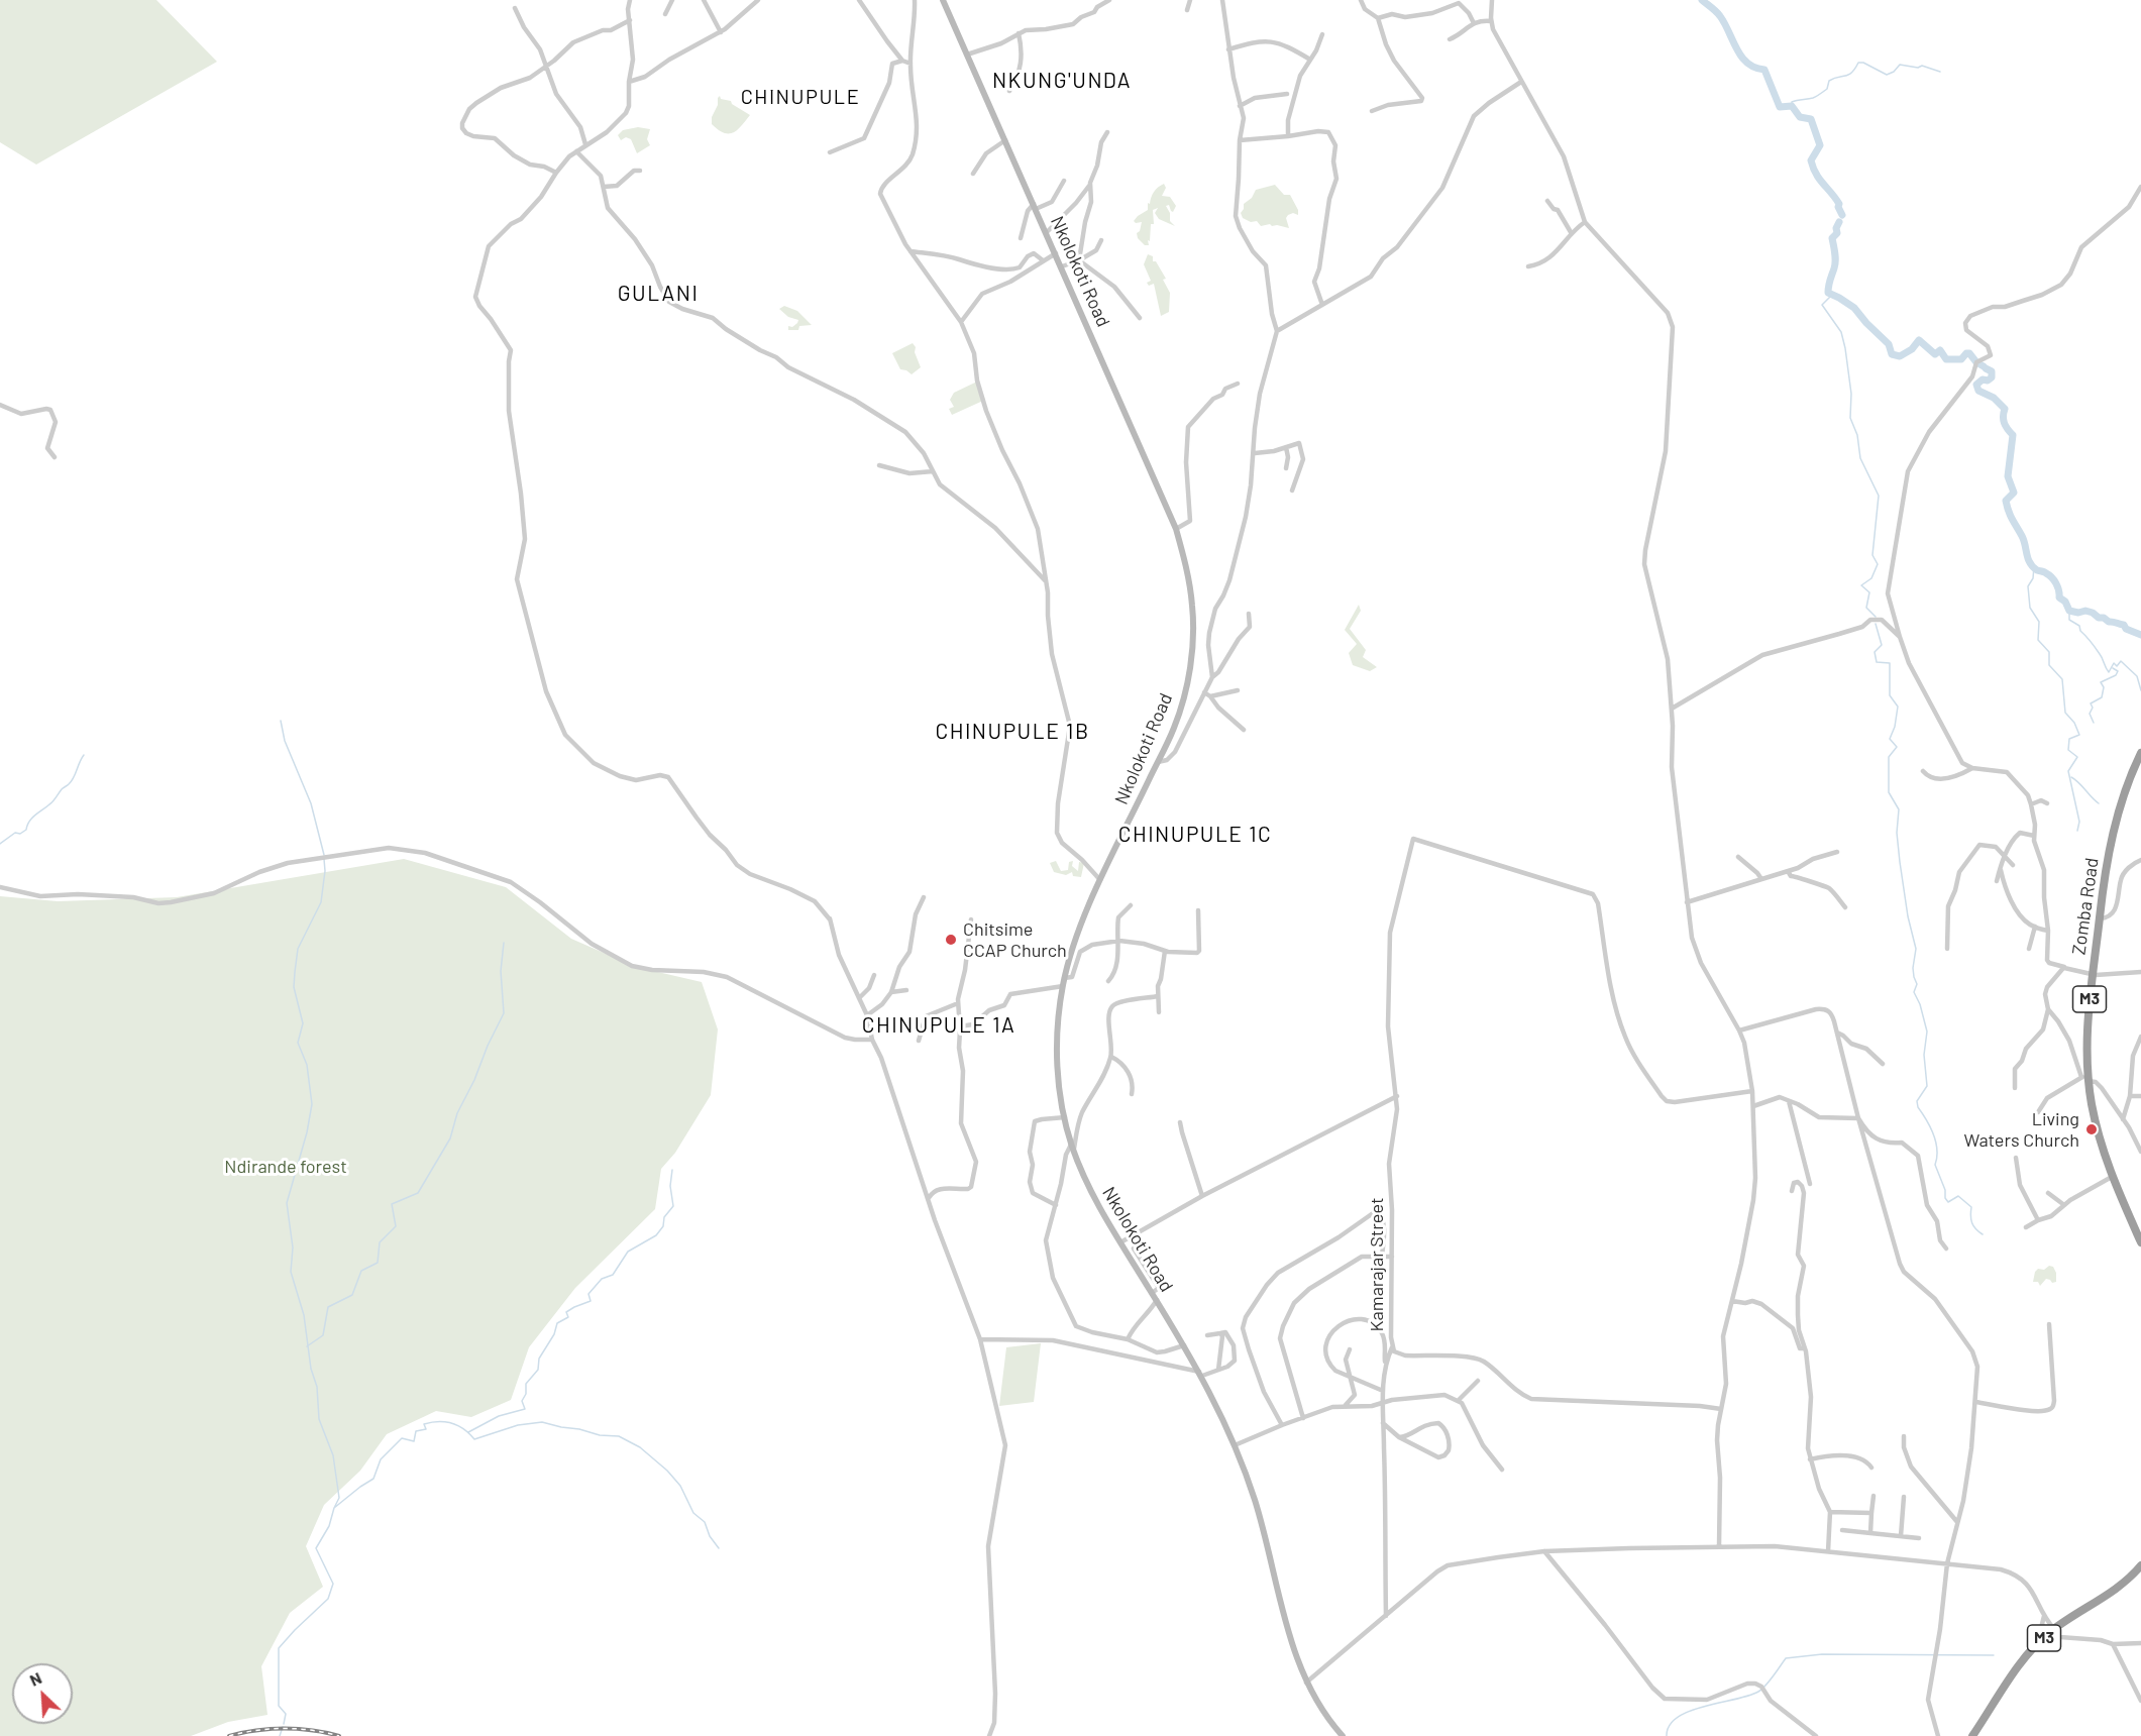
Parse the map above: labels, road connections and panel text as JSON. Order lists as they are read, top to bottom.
{
  "streets": {
    "highway": ["Zomba Road", "M3"],
    "main road": ["Nkolokoti Road"],
    "street": ["Kamarajar Street"]
  },
  "districts": [
    "NKUNG'UNDA",
    "CHINUPULE",
    "GULANI",
    "CHINUPULE 1B",
    "CHINUPULE 1C",
    "CHINUPULE 1A"
  ],
  "parks": ["Ndirande forest"],
  "places": ["Chitsime CCAP Church", "Living Waters Church"],
  "north": "top left"
}
